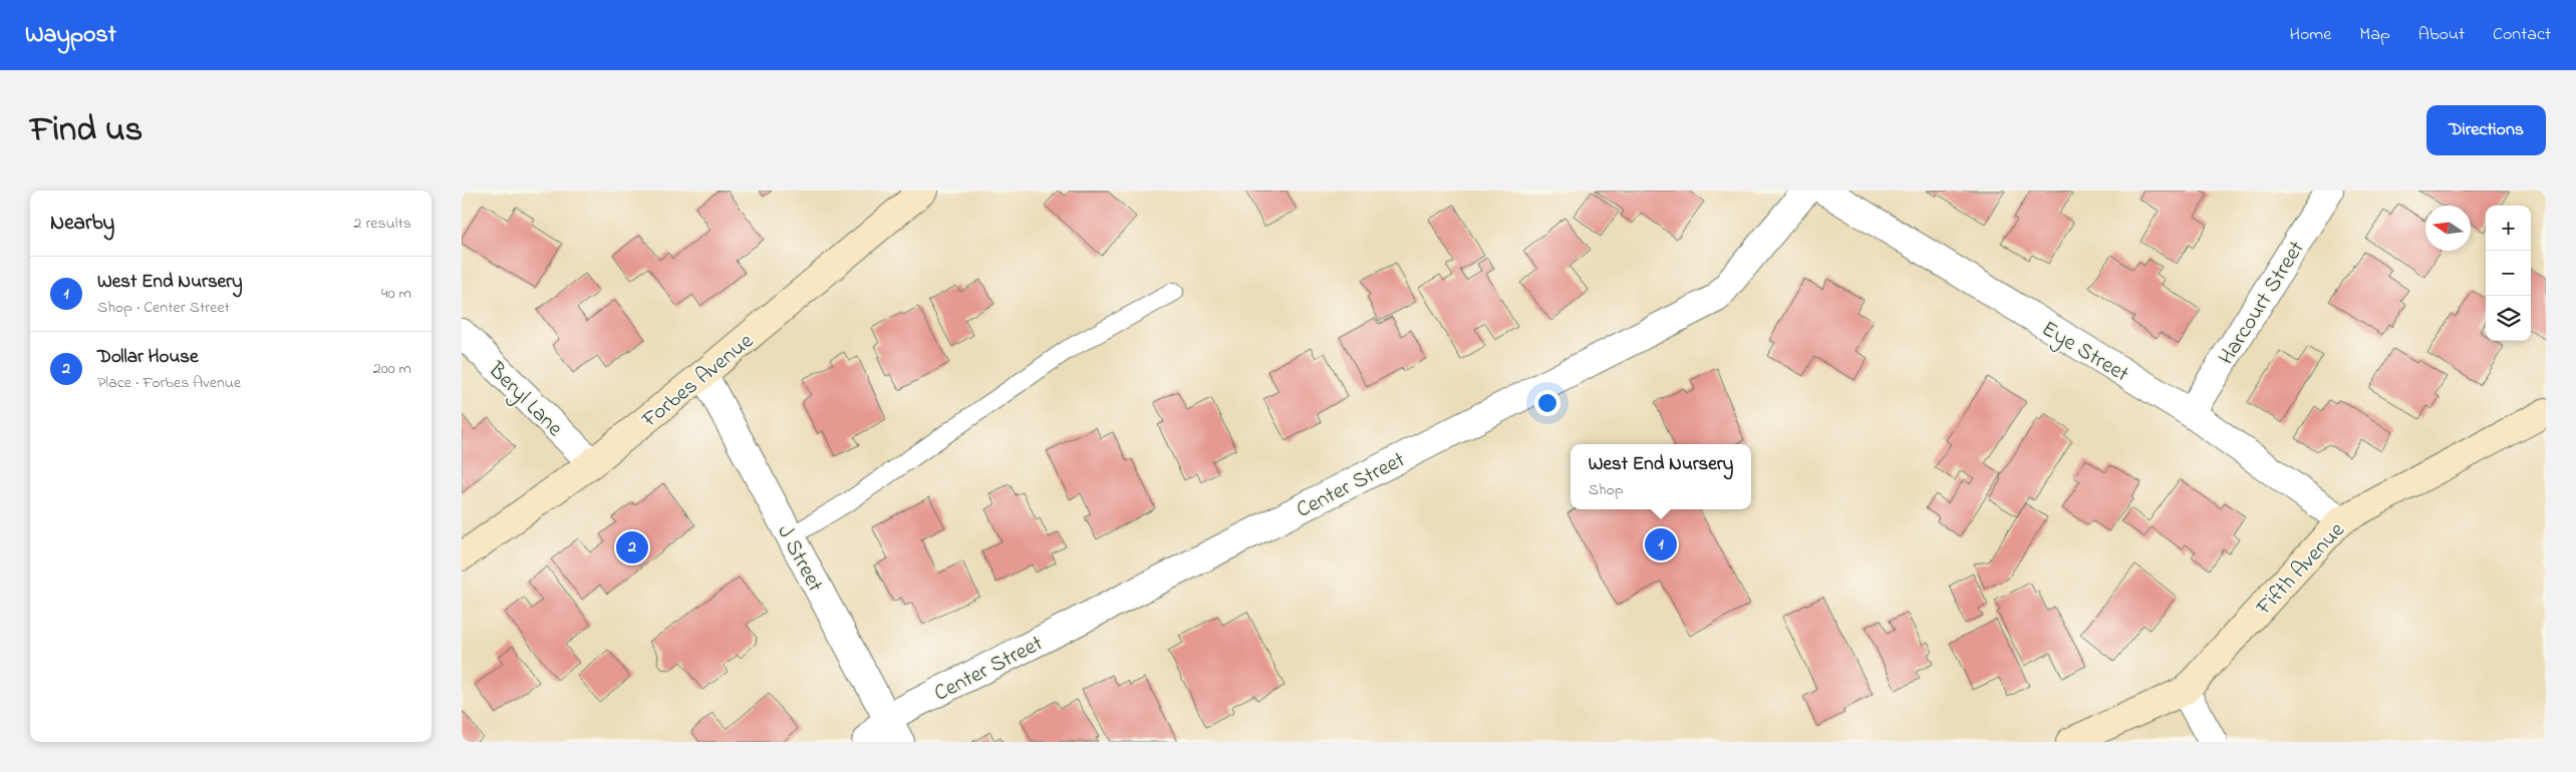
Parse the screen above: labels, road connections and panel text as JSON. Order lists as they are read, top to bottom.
{
  "streets": {
    "street": [
      "Harcourt Street",
      "Eye Street",
      "Forbes Avenue",
      "Beryl Lane",
      "Center Street",
      "J Street",
      "Fifth Avenue"
    ]
  },
  "crossings": [
    ["Harcourt Street", "Eye Street"],
    ["Eye Street", "Fifth Avenue"],
    ["Forbes Avenue", "Beryl Lane"],
    ["Forbes Avenue", "J Street"],
    ["Center Street", "J Street"]
  ],
  "north": "left",
  "page": {
    "header": "Waypost",
    "nav": [
      "Home",
      "Map",
      "About",
      "Contact"
    ],
    "title": "Find us",
    "buttons": "Directions",
    "heading": ["Nearby", "2 results"],
    "map_buttons": ["+", "−"],
    "list": [
      {
        "mark": "1",
        "name": "West End Nursery",
        "note": "Shop · Center Street",
        "value": "40 m"
      },
      {
        "mark": "2",
        "name": "Dollar House",
        "note": "Place · Forbes Avenue",
        "value": "200 m"
      }
    ],
    "popup": ["West End Nursery", "Shop"],
    "pins": ["1", "2"]
  }
}
